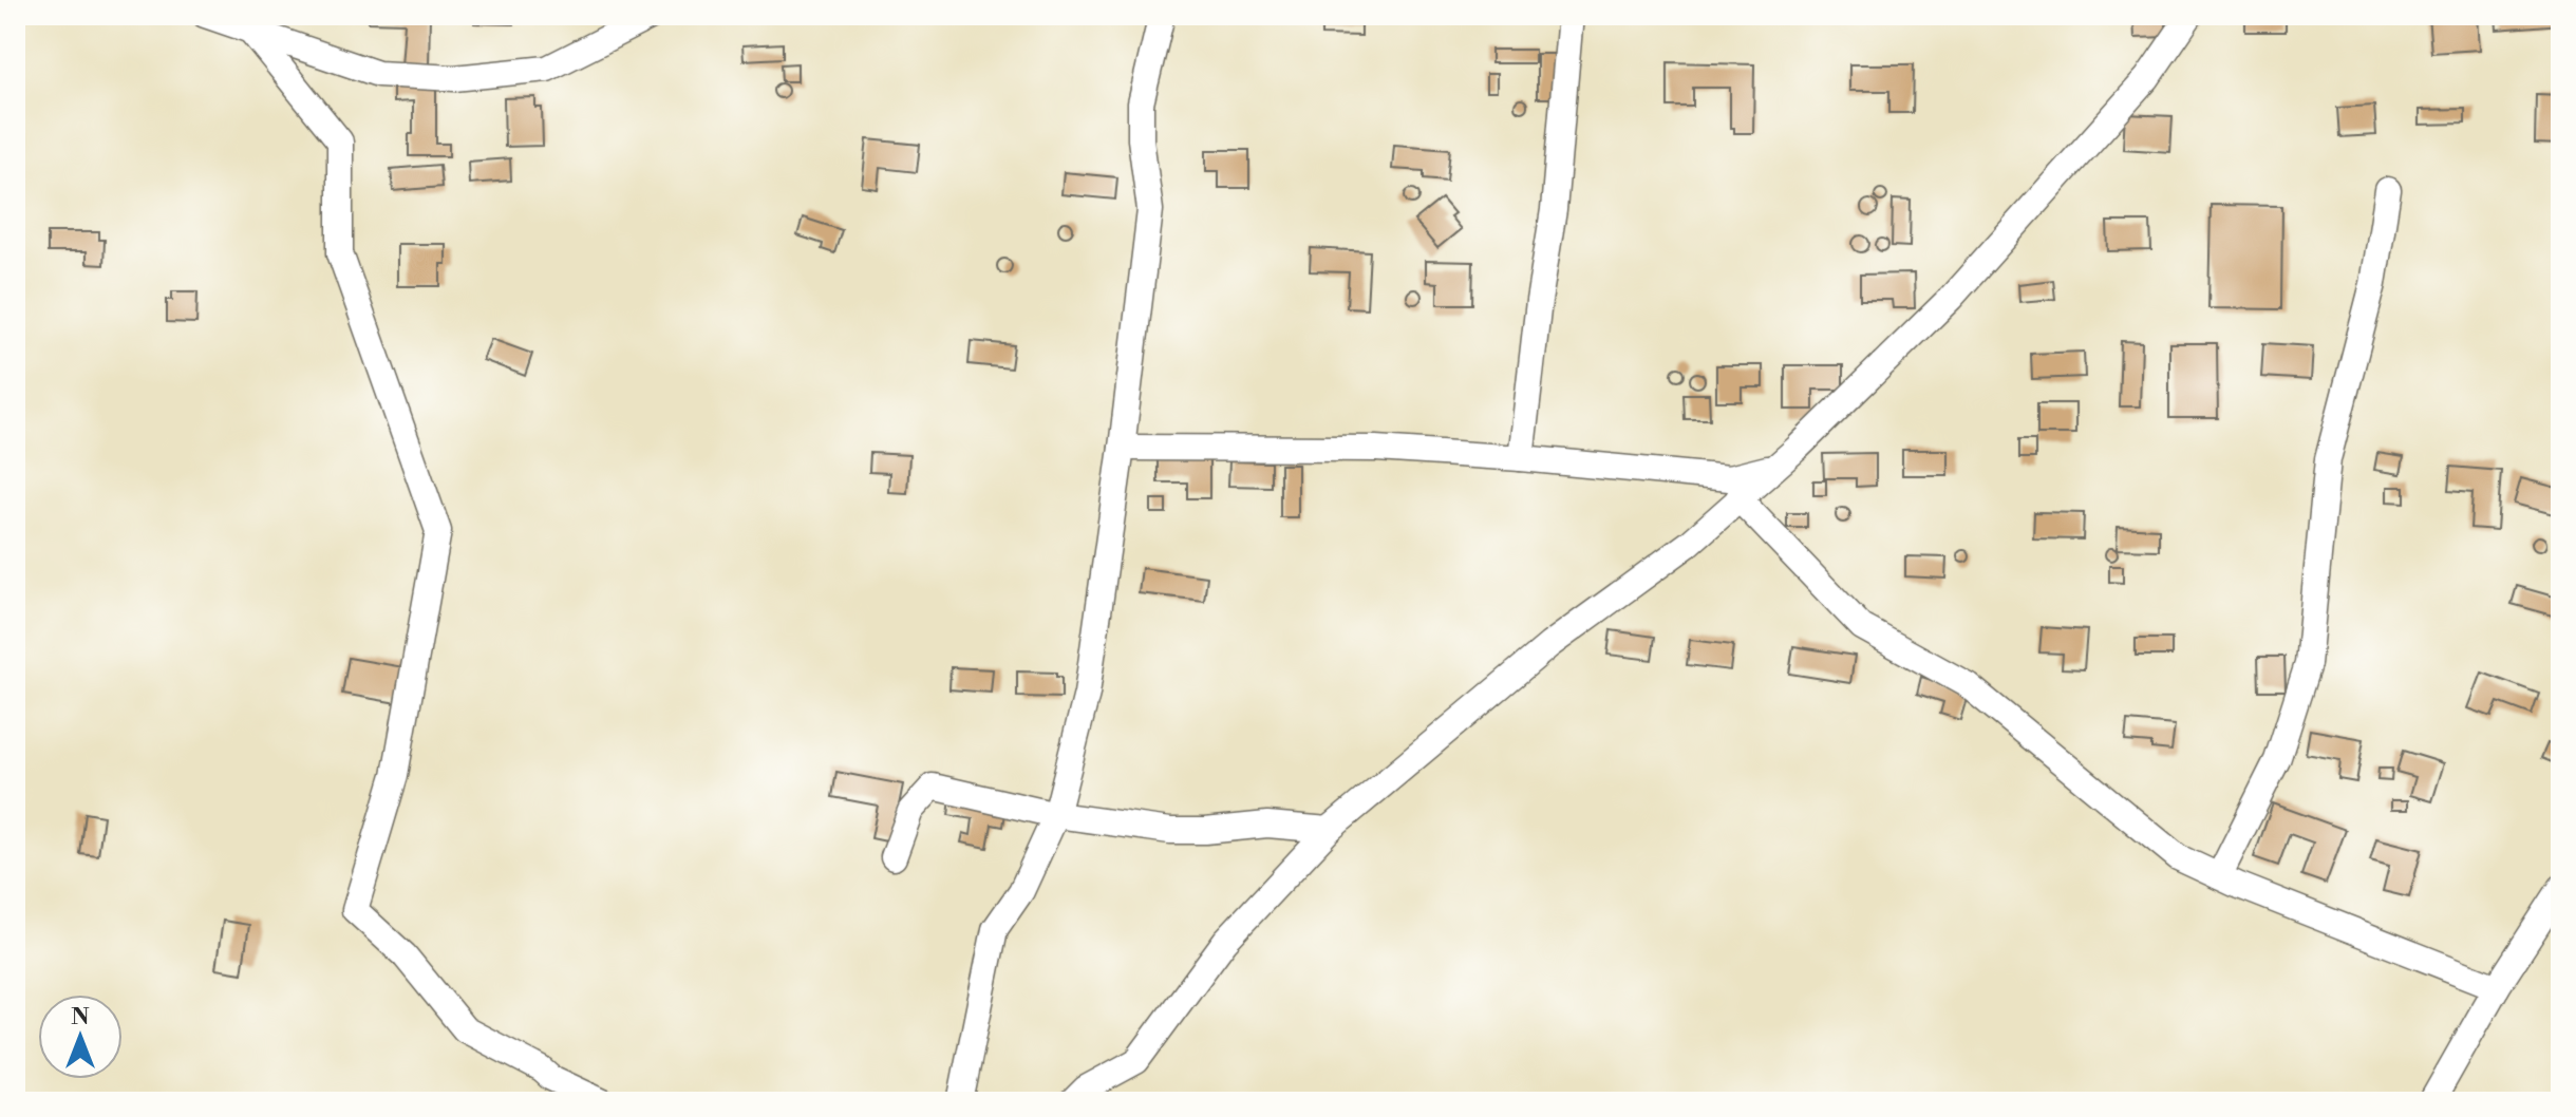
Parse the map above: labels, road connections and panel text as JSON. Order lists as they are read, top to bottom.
{
  "north": "top"
}
